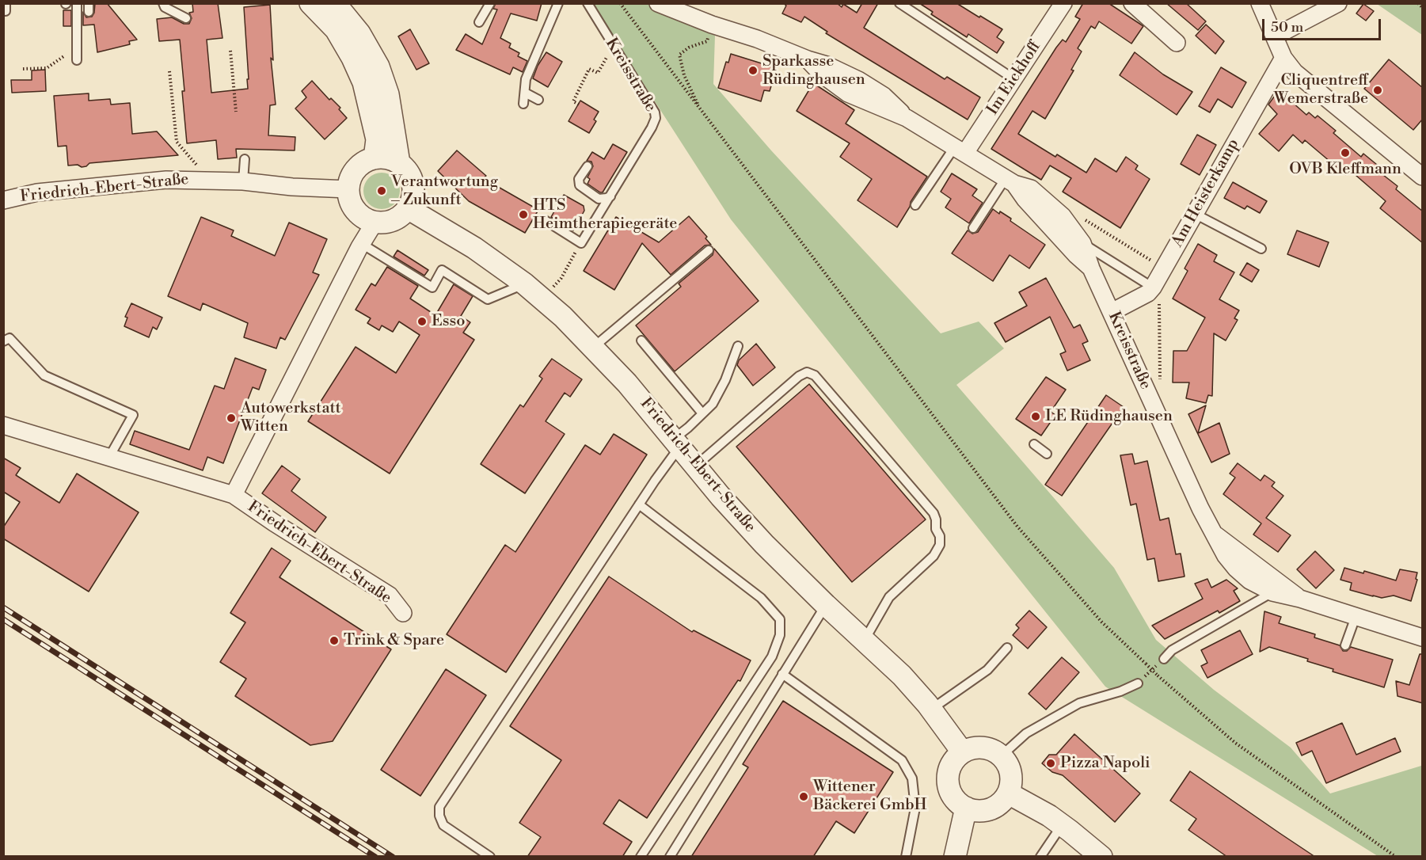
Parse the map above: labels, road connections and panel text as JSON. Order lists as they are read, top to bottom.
{
  "streets": {
    "street": [
      "Kreisstraße",
      "Im Eickhoff",
      "Friedrich-Ebert-Straße",
      "Am Heisterkamp"
    ]
  },
  "crossings": [
    ["Kreisstraße", "Im Eickhoff"]
  ],
  "places": [
    "Sparkasse Rüdinghausen",
    "Cliquentreff Wemerstraße",
    "OVB Kleffmann",
    "Verantwortung – Zukunft",
    "HTS Heimtherapiegeräte",
    "Esso",
    "LE Rüdinghausen",
    "Autowerkstatt Witten",
    "Trink & Spare",
    "Pizza Napoli",
    "Wittener Bäckerei GmbH"
  ],
  "scale_bar": "50 m"
}
